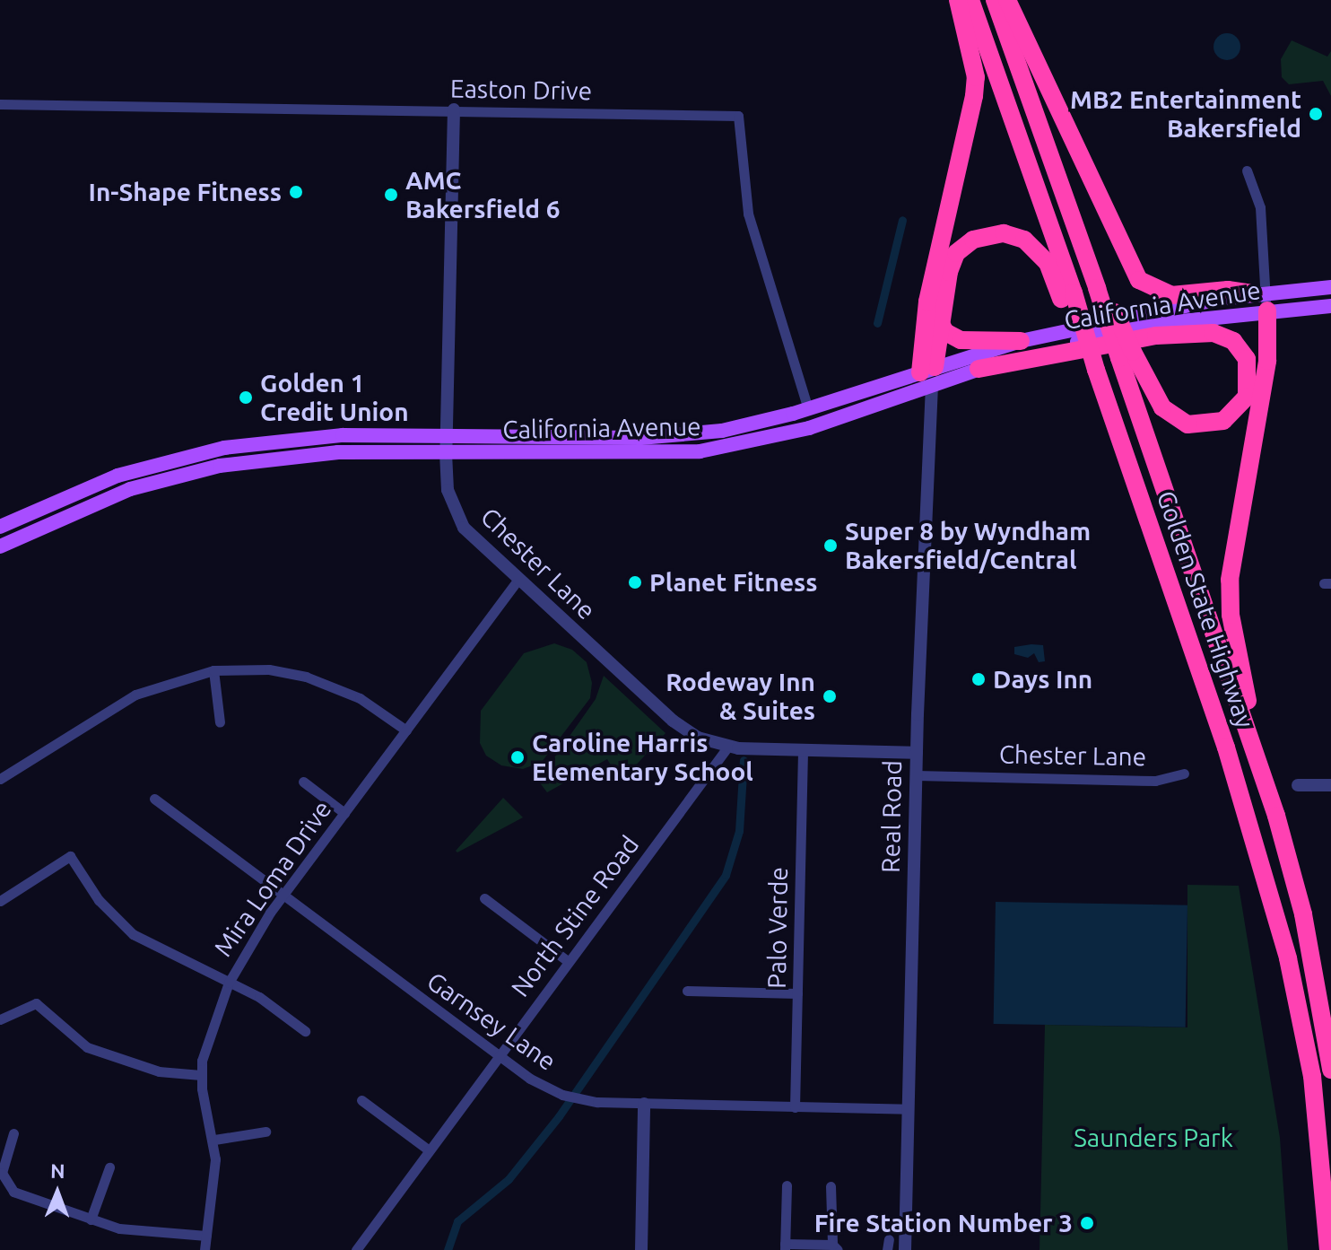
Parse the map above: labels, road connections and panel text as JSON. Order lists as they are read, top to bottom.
{
  "streets": {
    "highway": ["Golden State Highway"],
    "main road": ["California Avenue"],
    "street": [
      "Easton Drive",
      "Chester Lane",
      "Real Road",
      "Mira Loma Drive",
      "North Stine Road",
      "Palo Verde",
      "Garnsey Lane"
    ]
  },
  "crossings": [
    ["Easton Drive", "California Avenue"],
    ["Easton Drive", "Chester Lane"],
    ["California Avenue", "Chester Lane"],
    ["California Avenue", "Real Road"],
    ["Chester Lane", "Real Road"],
    ["Chester Lane", "Mira Loma Drive"],
    ["Chester Lane", "North Stine Road"],
    ["Chester Lane", "Palo Verde"],
    ["Real Road", "Garnsey Lane"],
    ["Mira Loma Drive", "Garnsey Lane"],
    ["North Stine Road", "Garnsey Lane"],
    ["Palo Verde", "Garnsey Lane"]
  ],
  "parks": ["Saunders Park"],
  "places": [
    "MB2 Entertainment Bakersfield",
    "In-Shape Fitness",
    "AMC Bakersfield 6",
    "Golden 1 Credit Union",
    "Super 8 by Wyndham Bakersfield/Central",
    "Planet Fitness",
    "Days Inn",
    "Rodeway Inn & Suites",
    "Caroline Harris Elementary School",
    "Fire Station Number 3"
  ],
  "north": "top"
}
